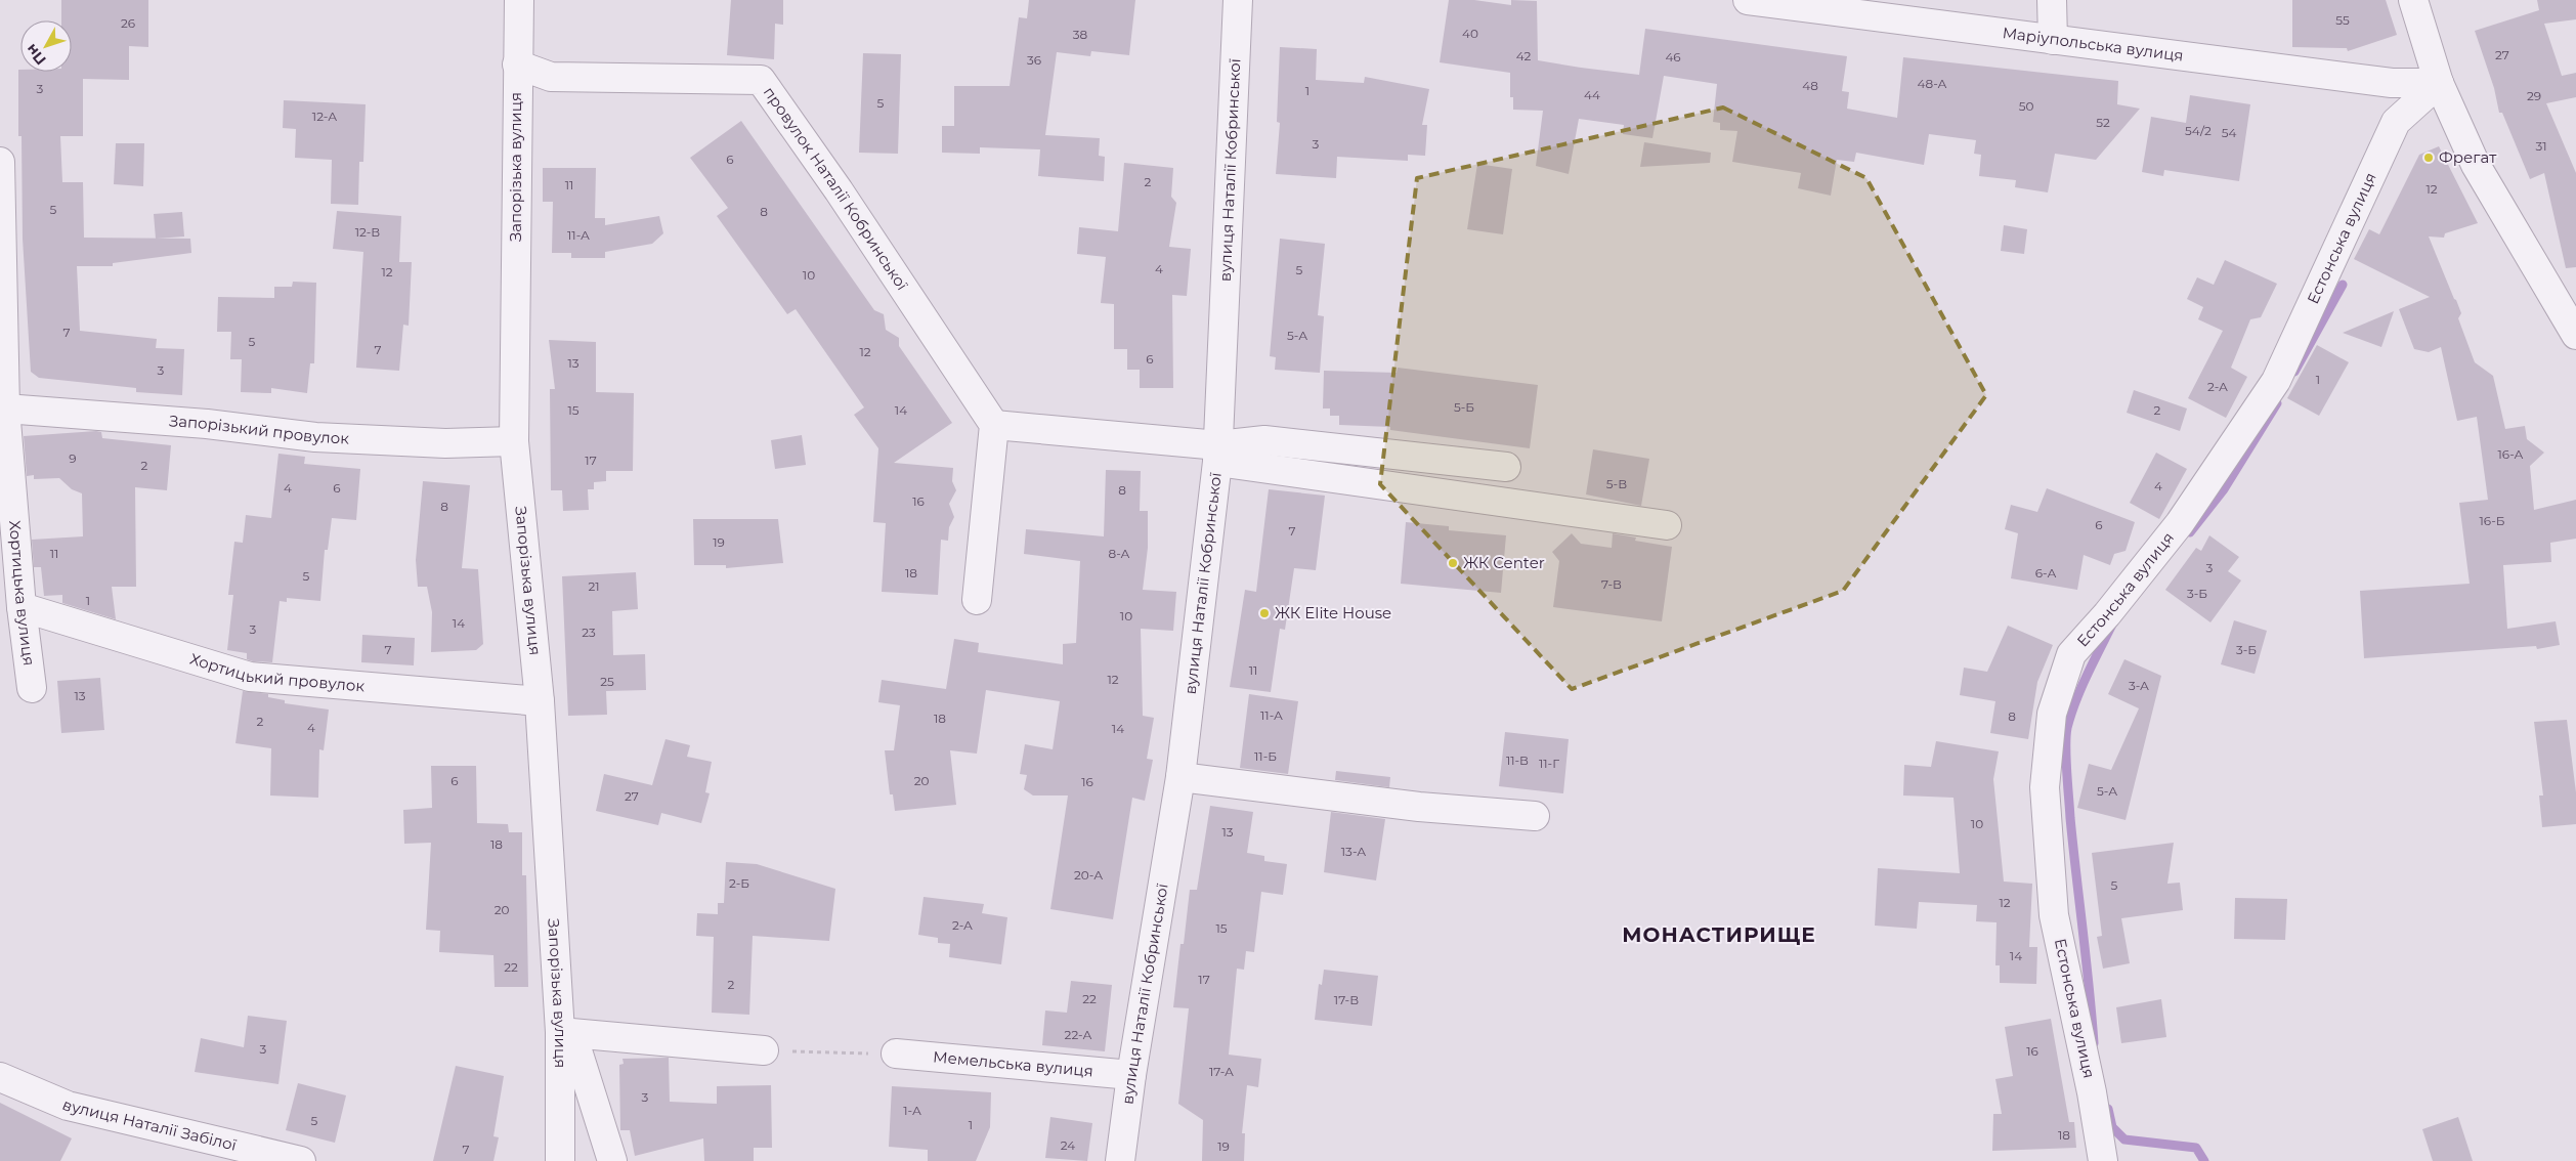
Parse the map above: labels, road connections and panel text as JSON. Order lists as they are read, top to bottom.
{
  "streets": {
    "street": [
      "Маріупольська вулиця",
      "Запорізька вулиця",
      "вулиця Наталії Кобринської",
      "провулок Наталії Кобринської",
      "Естонська вулиця",
      "Запорізький провулок",
      "Хортицька вулиця",
      "Хортицький провулок",
      "Мемельська вулиця",
      "вулиця Наталії Забілої"
    ]
  },
  "crossings": [
    ["Маріупольська вулиця", "Естонська вулиця"],
    ["Запорізька вулиця", "провулок Наталії Кобринської"],
    ["Запорізька вулиця", "Запорізький провулок"],
    ["Запорізька вулиця", "Хортицький провулок"],
    ["вулиця Наталії Кобринської", "Мемельська вулиця"],
    ["Запорізький провулок", "Хортицька вулиця"],
    ["Хортицька вулиця", "Хортицький провулок"]
  ],
  "districts": ["МОНАСТИРИЩЕ"],
  "places": ["Фрегат", "ЖК Center", "ЖК Elite House"],
  "house_numbers": [
    "55",
    "26",
    "40",
    "38",
    "27",
    "42",
    "46",
    "36",
    "48-А",
    "48",
    "3",
    "1",
    "44",
    "29",
    "5",
    "50",
    "12-А",
    "52",
    "54/2",
    "54",
    "3",
    "31",
    "6",
    "2",
    "11",
    "12",
    "5",
    "8",
    "12-В",
    "11-А",
    "4",
    "5",
    "12",
    "10",
    "7",
    "5-А",
    "5",
    "7",
    "12",
    "6",
    "13",
    "3",
    "1",
    "2-А",
    "5-Б",
    "15",
    "14",
    "2",
    "16-А",
    "9",
    "17",
    "2",
    "5-В",
    "4",
    "4",
    "6",
    "8",
    "16",
    "8",
    "16-Б",
    "6",
    "7",
    "19",
    "11",
    "8-А",
    "3",
    "18",
    "6-А",
    "5",
    "7-В",
    "21",
    "3-Б",
    "1",
    "10",
    "14",
    "3",
    "23",
    "7",
    "3-Б",
    "11",
    "12",
    "25",
    "3-А",
    "13",
    "11-А",
    "8",
    "18",
    "2",
    "4",
    "14",
    "11-Б",
    "11-В",
    "11-Г",
    "6",
    "20",
    "16",
    "5-А",
    "27",
    "10",
    "13",
    "18",
    "13-А",
    "20-А",
    "2-Б",
    "5",
    "12",
    "20",
    "2-А",
    "15",
    "14",
    "22",
    "17",
    "2",
    "22",
    "17-В",
    "22-А",
    "3",
    "16",
    "17-А",
    "3",
    "1-А",
    "5",
    "1",
    "18",
    "24",
    "19",
    "7"
  ],
  "north": "bottom left"
}
